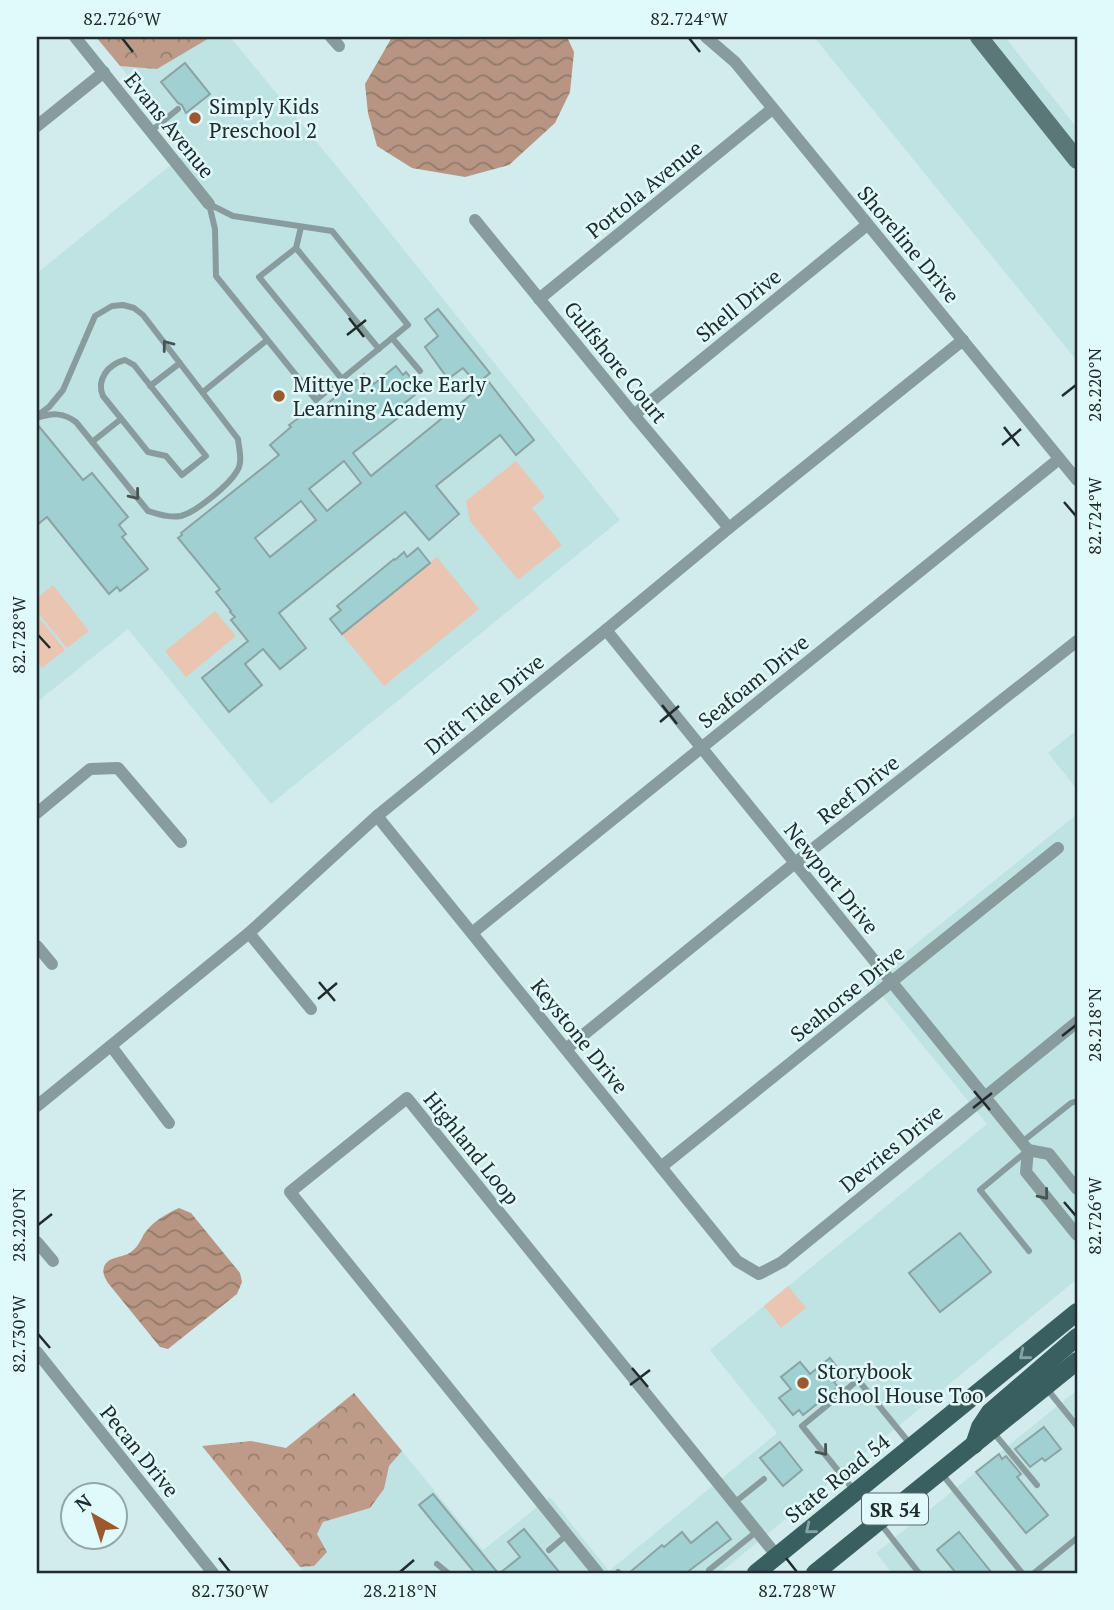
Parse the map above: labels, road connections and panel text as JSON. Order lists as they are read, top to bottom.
{
  "streets": {
    "main road": ["State Road 54", "SR 54"],
    "street": [
      "Evans Avenue",
      "Portola Avenue",
      "Shoreline Drive",
      "Shell Drive",
      "Gulfshore Court",
      "Seafoam Drive",
      "Drift Tide Drive",
      "Reef Drive",
      "Newport Drive",
      "Seahorse Drive",
      "Keystone Drive",
      "Highland Loop",
      "Devries Drive",
      "Pecan Drive"
    ]
  },
  "crossings": [
    ["Portola Avenue", "Shoreline Drive"],
    ["Portola Avenue", "Gulfshore Court"],
    ["Shoreline Drive", "Shell Drive"],
    ["Shoreline Drive", "Seafoam Drive"],
    ["Shoreline Drive", "Drift Tide Drive"],
    ["Shell Drive", "Gulfshore Court"],
    ["Gulfshore Court", "Drift Tide Drive"],
    ["Seafoam Drive", "Newport Drive"],
    ["Seafoam Drive", "Keystone Drive"],
    ["Drift Tide Drive", "Newport Drive"],
    ["Drift Tide Drive", "Keystone Drive"],
    ["Reef Drive", "Newport Drive"],
    ["Reef Drive", "Keystone Drive"],
    ["Newport Drive", "Seahorse Drive"],
    ["Newport Drive", "Devries Drive"],
    ["Seahorse Drive", "Keystone Drive"],
    ["Keystone Drive", "Devries Drive"],
    ["Highland Loop", "State Road 54"]
  ],
  "places": ["Simply Kids Preschool 2", "Mittye P. Locke Early Learning Academy", "Storybook School House Too"],
  "north": "top left",
  "coordinates": [
    "82.726°W",
    "82.724°W",
    "28.220°N",
    "82.728°W",
    "28.218°N",
    "82.730°W"
  ]
}
